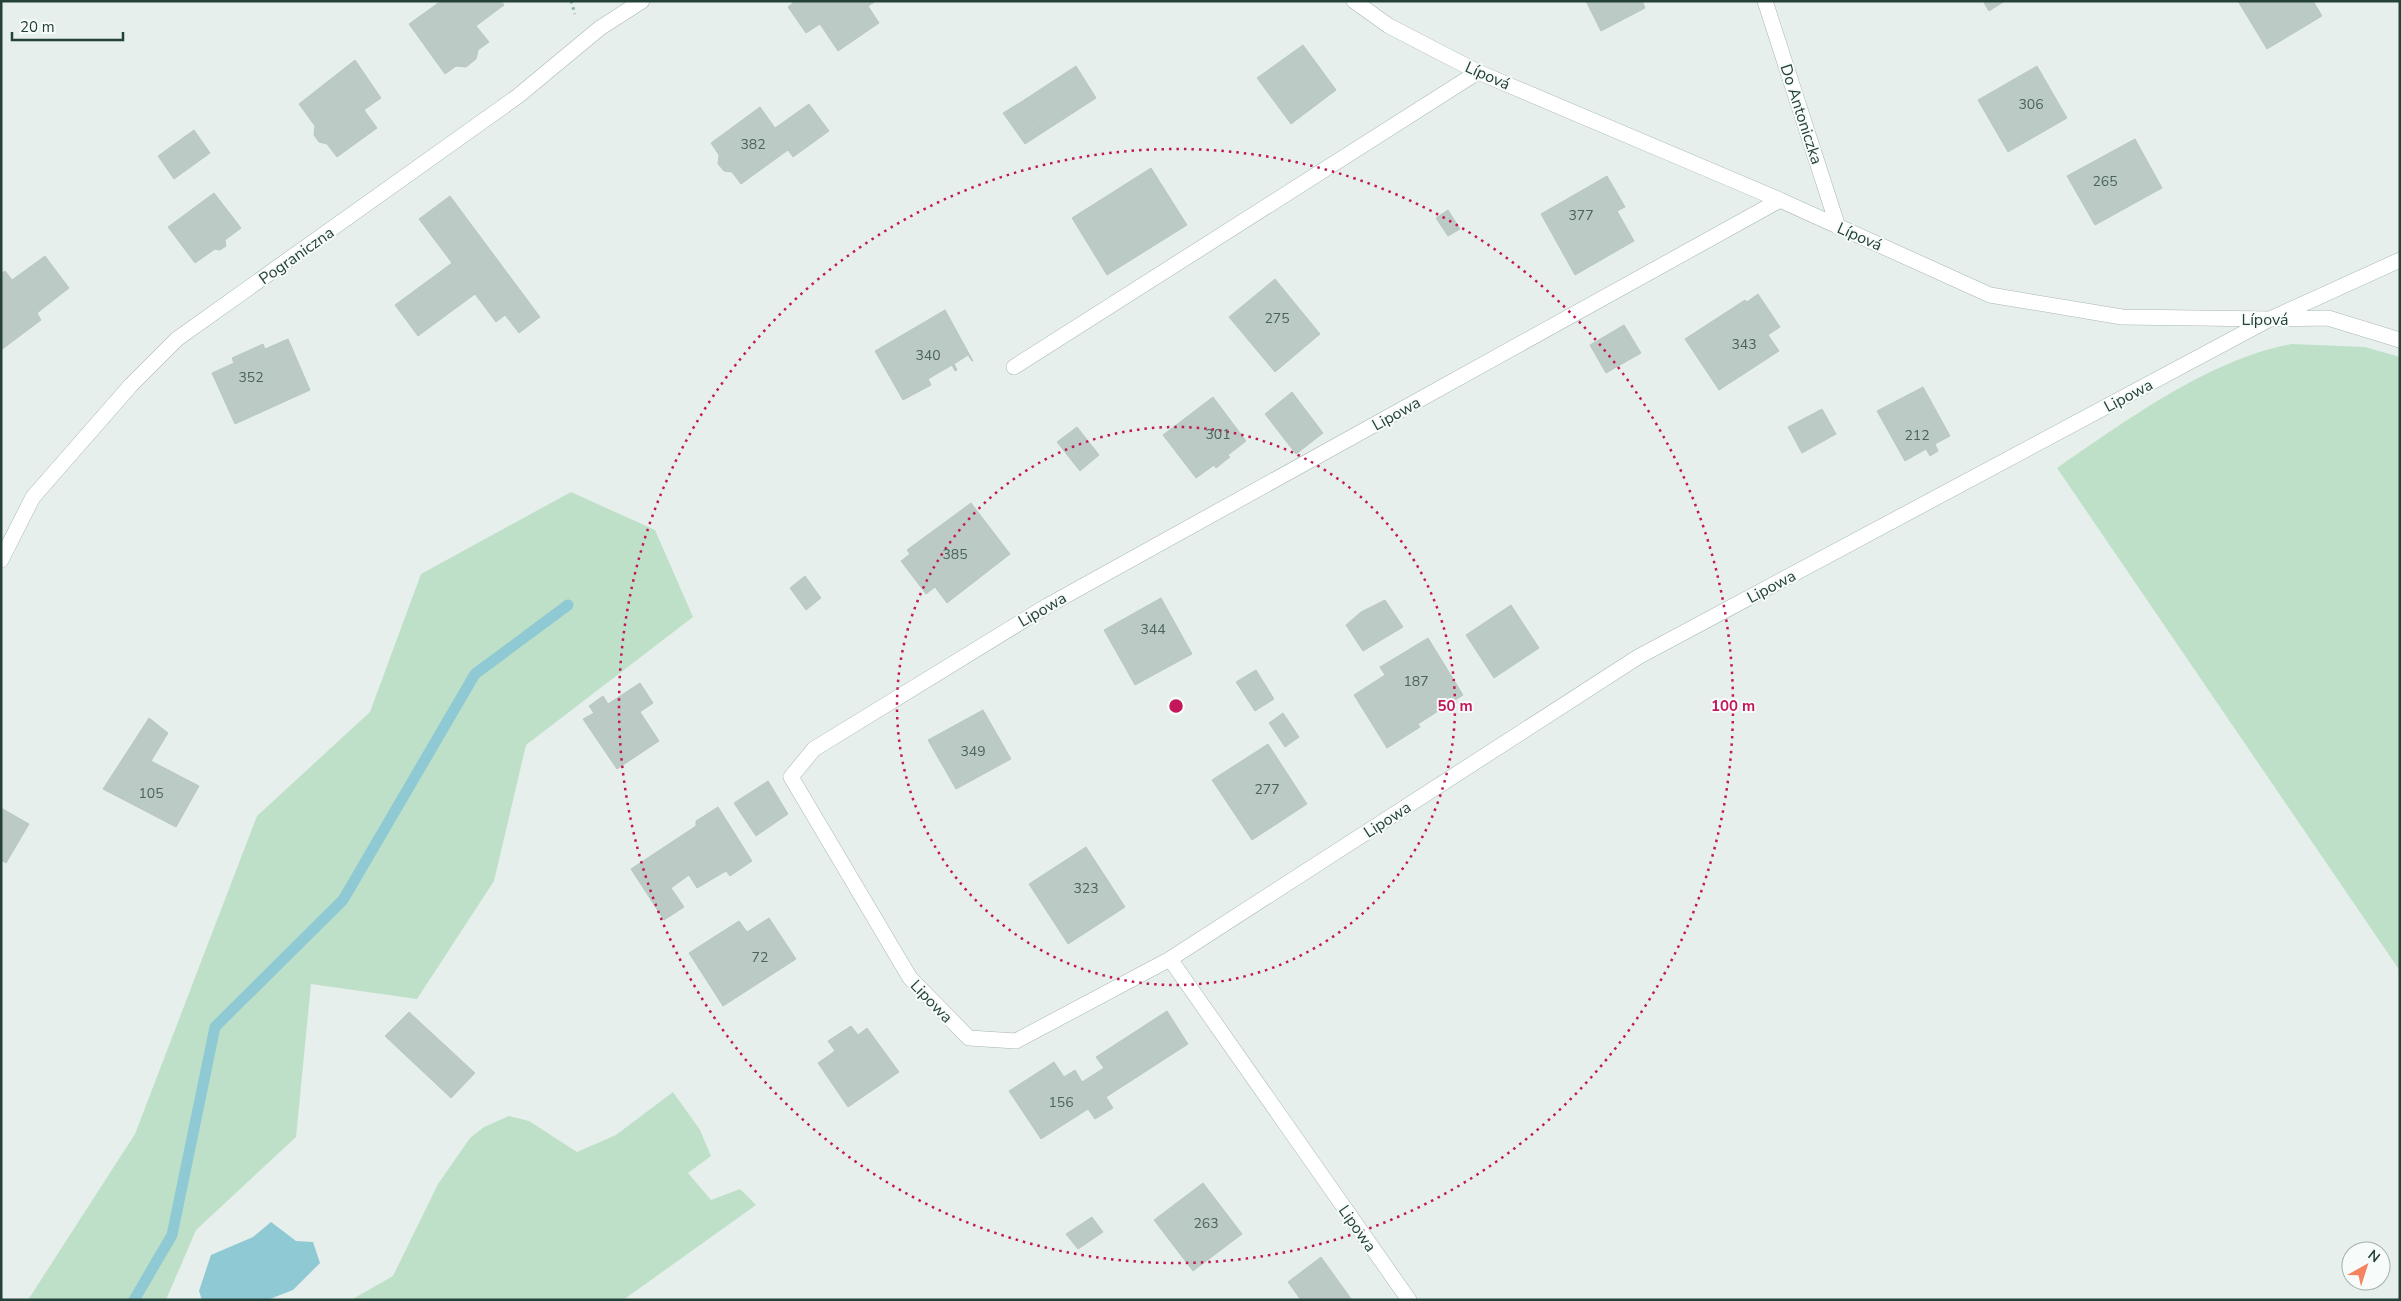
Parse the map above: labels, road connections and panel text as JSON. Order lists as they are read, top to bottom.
{
  "streets": {
    "street": [
      "Lípová",
      "Do Antoniczka",
      "Pograniczna",
      "Lipowa"
    ]
  },
  "crossings": [
    ["Lípová", "Do Antoniczka"],
    ["Lípová", "Lipowa"]
  ],
  "house_numbers": [
    "306",
    "382",
    "265",
    "377",
    "275",
    "343",
    "340",
    "352",
    "301",
    "212",
    "385",
    "344",
    "187",
    "349",
    "277",
    "105",
    "323",
    "72",
    "156",
    "263"
  ],
  "scale_bar": "20 m",
  "north": "top right",
  "rings": ["50 m", "100 m"]
}
